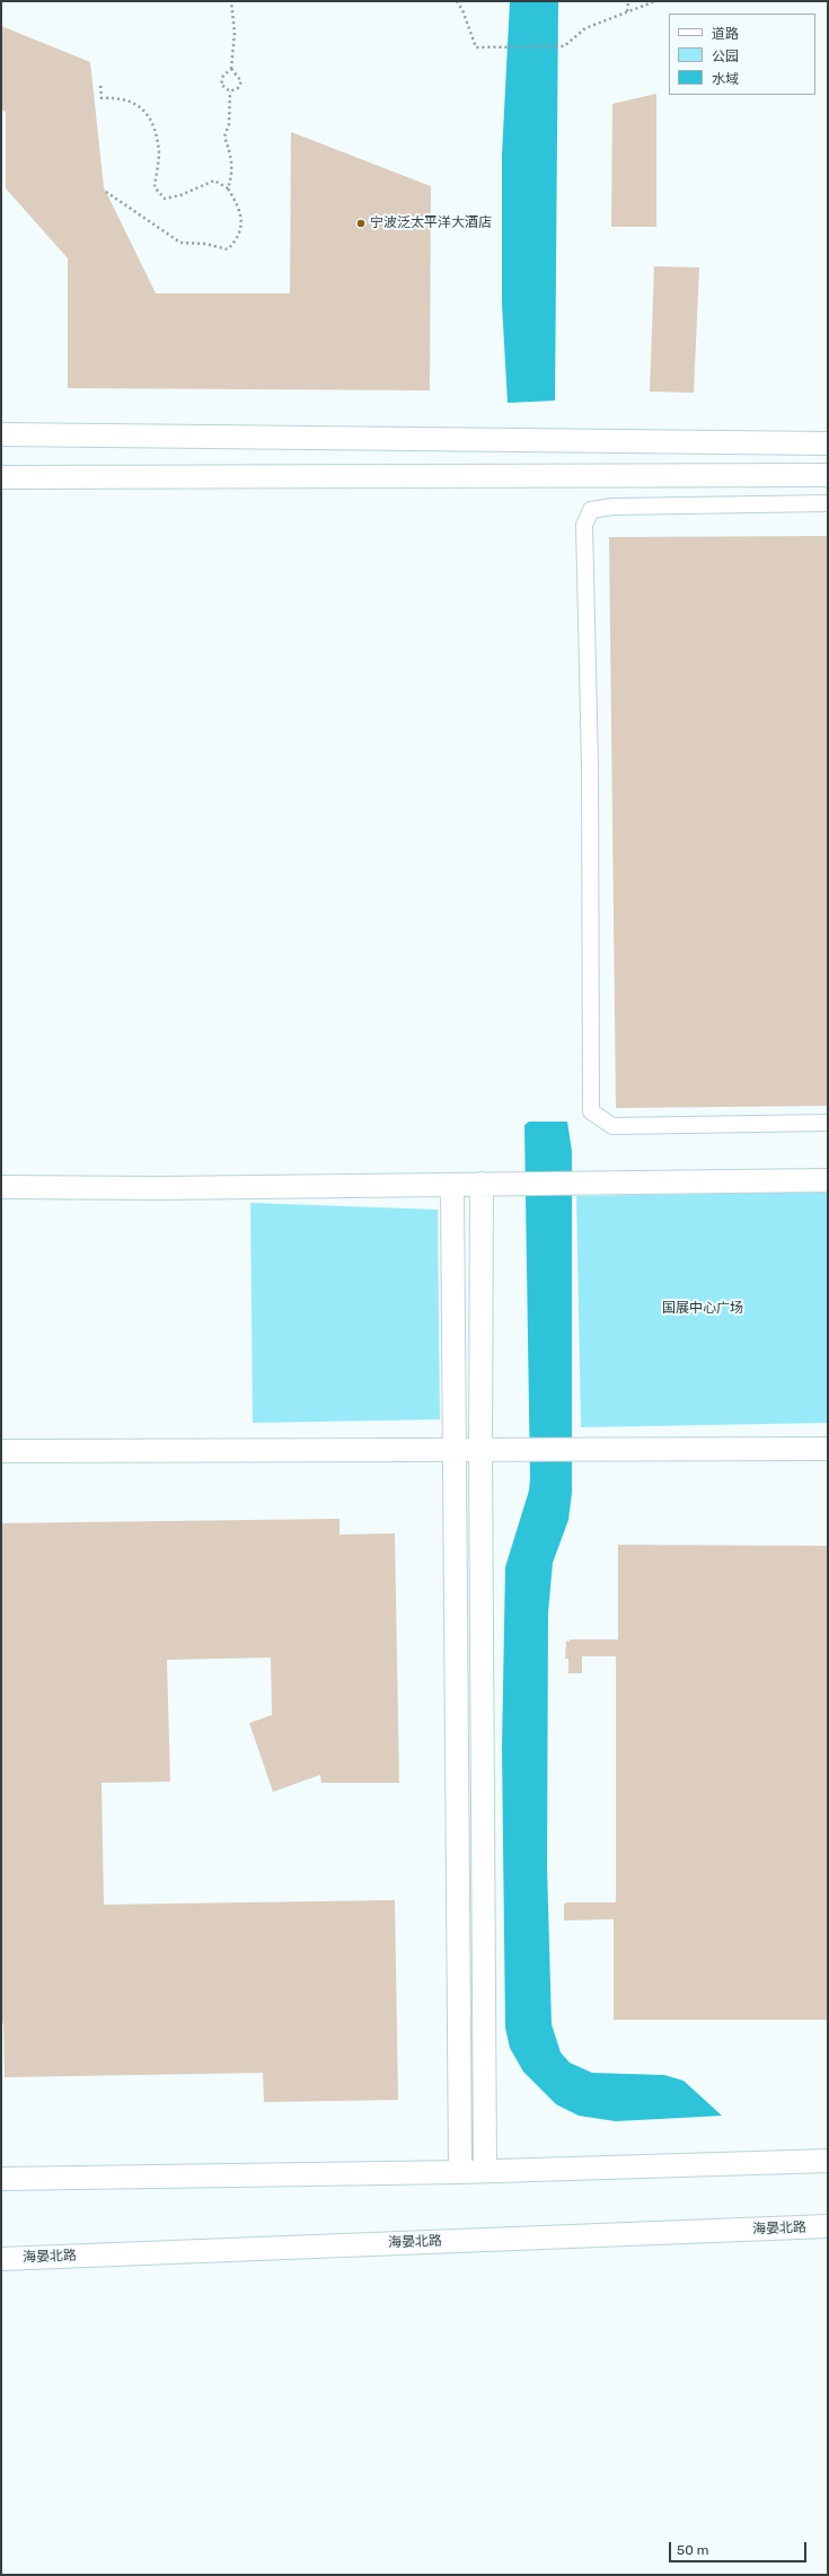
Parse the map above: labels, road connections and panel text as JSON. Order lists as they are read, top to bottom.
{
  "streets": {
    "street": ["海晏北路"]
  },
  "parks": ["国展中心广场"],
  "places": ["宁波泛太平洋大酒店"],
  "legend": ["道路", "公园", "水域"],
  "scale_bar": "50 m"
}
